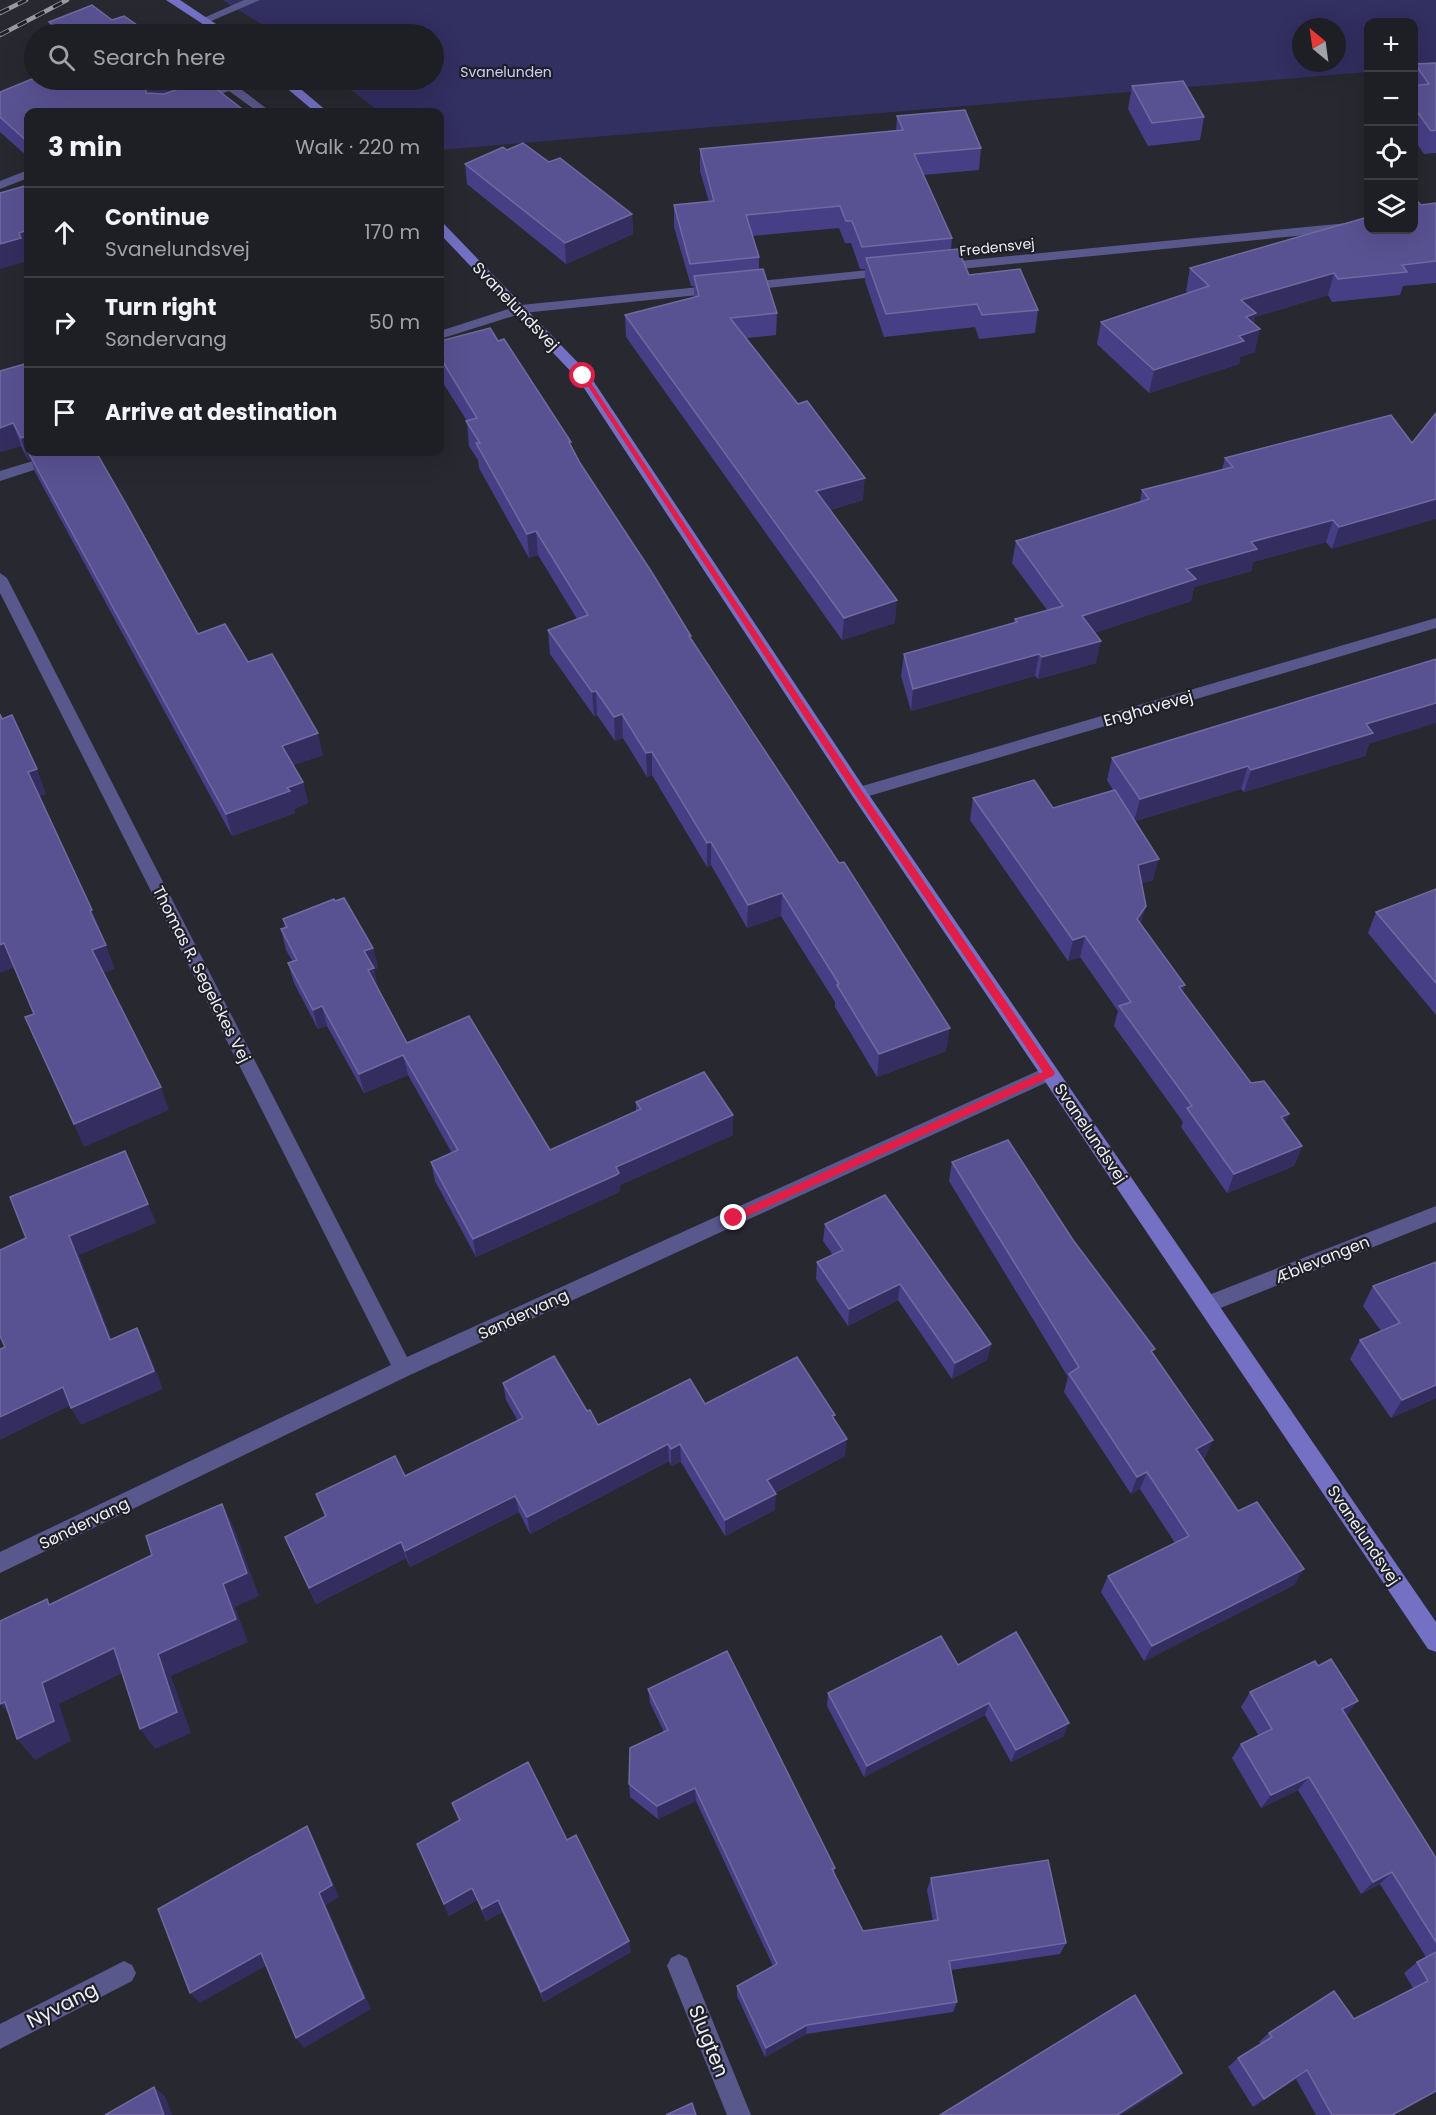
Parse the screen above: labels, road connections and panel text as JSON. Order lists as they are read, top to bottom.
{
  "streets": {
    "street": [
      "Fredensvej",
      "Svanelundsvej",
      "Enghavevej",
      "Thomas R. Segelckes Vej",
      "Æblevangen",
      "Søndervang",
      "Nyvang",
      "Slugten"
    ]
  },
  "crossings": [
    ["Svanelundsvej", "Enghavevej"],
    ["Svanelundsvej", "Æblevangen"],
    ["Svanelundsvej", "Søndervang"],
    ["Thomas R. Segelckes Vej", "Søndervang"]
  ],
  "parks": ["Svanelunden"],
  "north": "top left",
  "page": {
    "map_buttons": ["+", "−"],
    "search": "Search here",
    "heading": ["3 min", "Walk · 220 m"],
    "list": [
      ["Continue", "Svanelundsvej", "170 m"],
      ["Turn right", "Søndervang", "50 m"],
      "Arrive at destination"
    ]
  }
}
